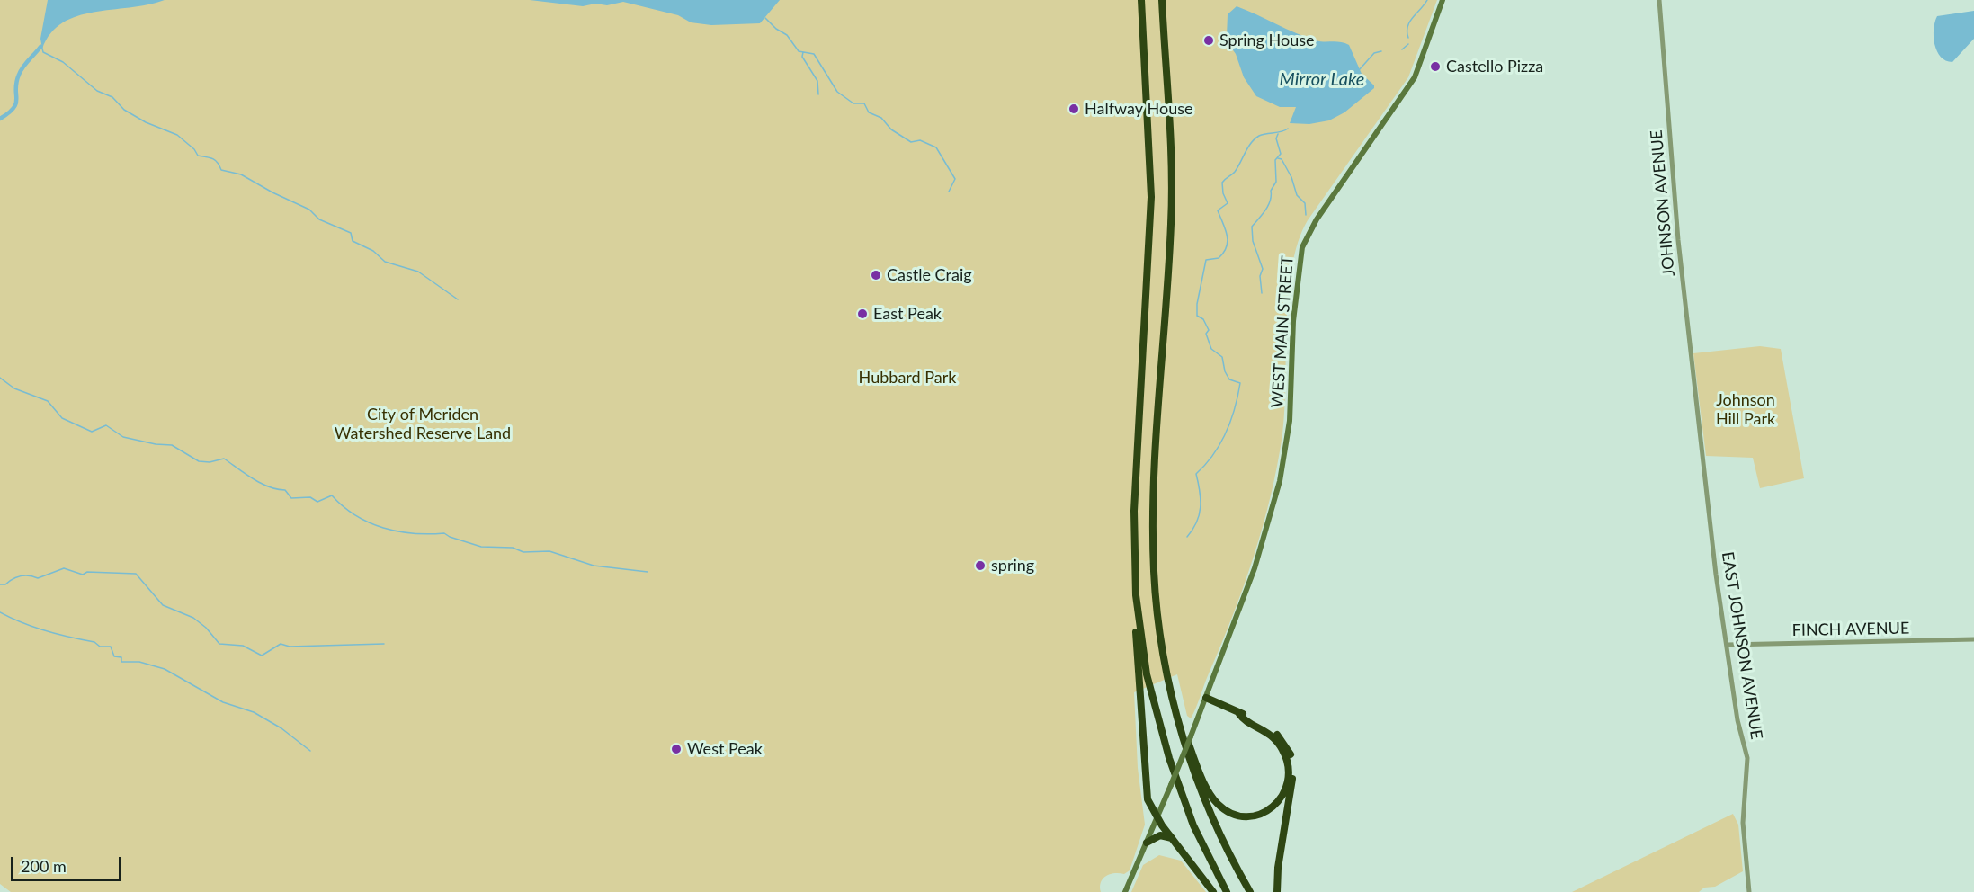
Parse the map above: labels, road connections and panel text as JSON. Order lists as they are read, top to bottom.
{
  "streets": {
    "main road": ["WEST MAIN STREET"],
    "street": ["JOHNSON AVENUE", "FINCH AVENUE", "EAST JOHNSON AVENUE"]
  },
  "crossings": [
    ["JOHNSON AVENUE", "EAST JOHNSON AVENUE"],
    ["FINCH AVENUE", "EAST JOHNSON AVENUE"]
  ],
  "water": ["Mirror Lake"],
  "parks": ["Hubbard Park", "Johnson Hill Park", "City of Meriden Watershed Reserve Land"],
  "places": [
    "Spring House",
    "Castello Pizza",
    "Halfway House",
    "Castle Craig",
    "East Peak",
    "spring",
    "West Peak"
  ],
  "scale_bar": "200 m"
}
